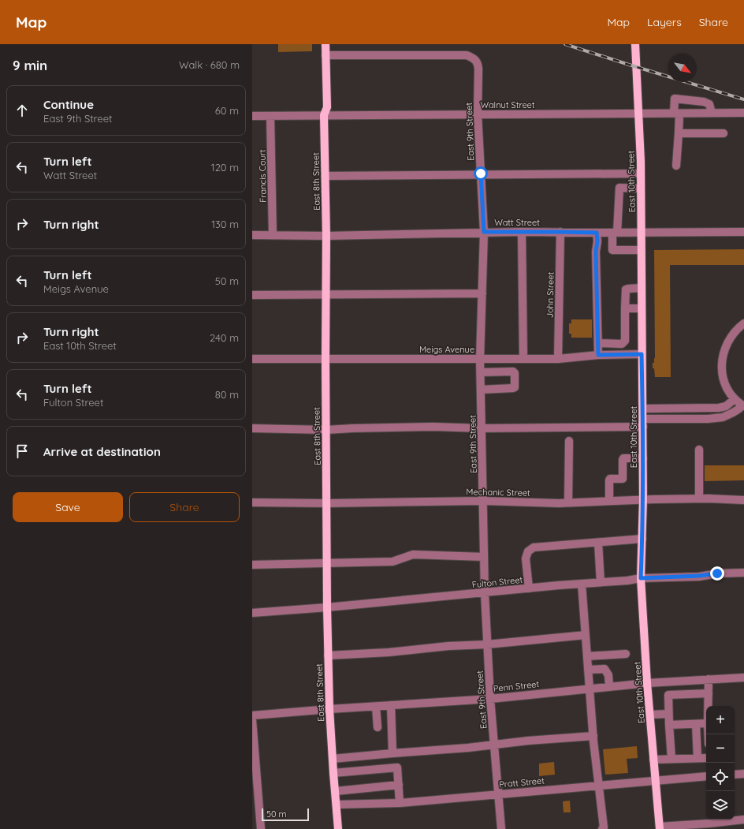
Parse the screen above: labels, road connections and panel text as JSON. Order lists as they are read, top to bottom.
{
  "streets": {
    "main road": ["East 8th Street", "East 10th Street"],
    "street": [
      "Walnut Street",
      "East 9th Street",
      "Francis Court",
      "Watt Street",
      "John Street",
      "Meigs Avenue",
      "Mechanic Street",
      "Fulton Street",
      "Penn Street",
      "Pratt Street"
    ]
  },
  "crossings": [
    ["Walnut Street", "East 9th Street"],
    ["Walnut Street", "Francis Court"],
    ["Walnut Street", "East 8th Street"],
    ["Walnut Street", "East 10th Street"],
    ["East 9th Street", "East 8th Street"],
    ["East 9th Street", "Watt Street"],
    ["East 9th Street", "Meigs Avenue"],
    ["East 9th Street", "Mechanic Street"],
    ["East 9th Street", "Fulton Street"],
    ["East 9th Street", "Penn Street"],
    ["East 9th Street", "Pratt Street"],
    ["Francis Court", "Watt Street"],
    ["East 8th Street", "Watt Street"],
    ["East 8th Street", "Meigs Avenue"],
    ["East 8th Street", "Mechanic Street"],
    ["East 8th Street", "Fulton Street"],
    ["East 8th Street", "Penn Street"],
    ["East 8th Street", "Pratt Street"],
    ["East 10th Street", "Watt Street"],
    ["East 10th Street", "Meigs Avenue"],
    ["East 10th Street", "Mechanic Street"],
    ["East 10th Street", "Fulton Street"],
    ["East 10th Street", "Penn Street"],
    ["East 10th Street", "Pratt Street"],
    ["Watt Street", "John Street"],
    ["John Street", "Meigs Avenue"]
  ],
  "scale_bar": "50 m",
  "north": "bottom right",
  "page": {
    "header": "Map",
    "nav": ["Map", "Layers", "Share"],
    "heading": ["9 min", "Walk · 680 m"],
    "list": [
      ["Continue", "East 9th Street", "60 m"],
      ["Turn left", "Watt Street", "120 m"],
      ["Turn right", "130 m"],
      ["Turn left", "Meigs Avenue", "50 m"],
      ["Turn right", "East 10th Street", "240 m"],
      ["Turn left", "Fulton Street", "80 m"],
      "Arrive at destination"
    ],
    "buttons": ["Save", "Share"],
    "map_buttons": ["+", "−"],
    "scale": "50 m"
  }
}
